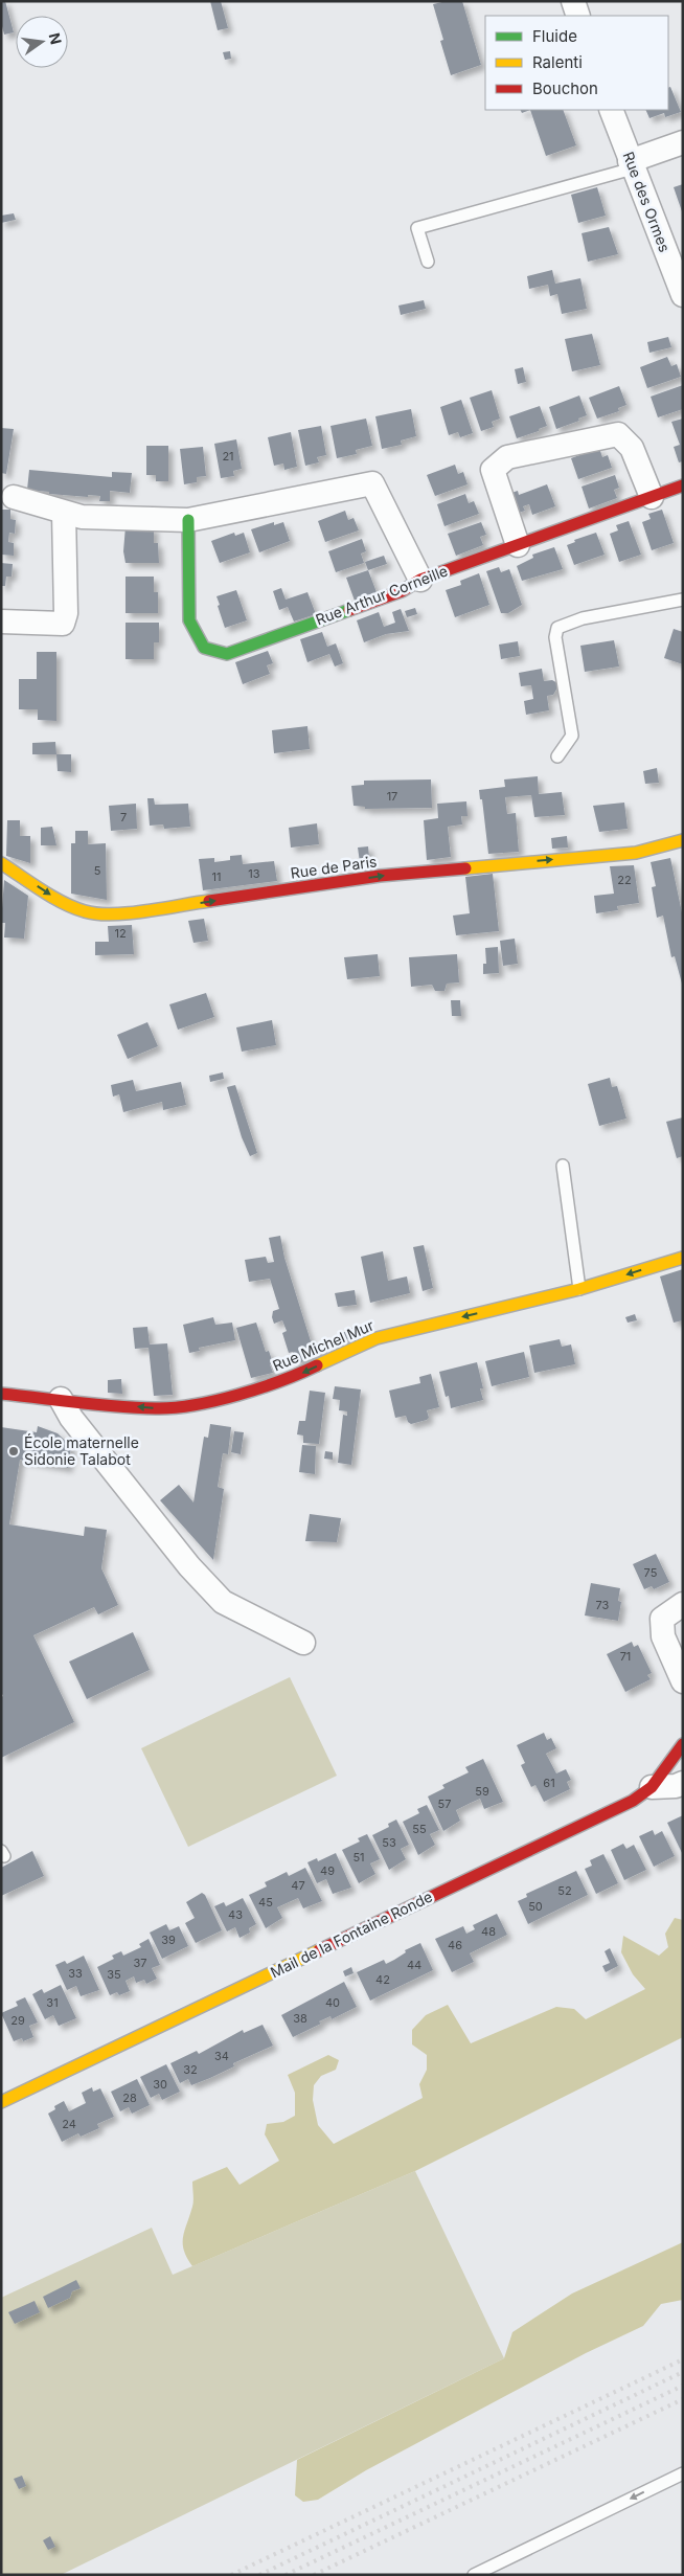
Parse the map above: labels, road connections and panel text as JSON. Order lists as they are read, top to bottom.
{
  "streets": {
    "street": [
      "Rue des Ormes",
      "Rue Arthur Corneille",
      "Rue de Paris",
      "Rue Michel Mur",
      "Mail de la Fontaine Ronde"
    ]
  },
  "one_way": ["Rue de Paris", "Rue Michel Mur"],
  "places": ["École maternelle Sidonie Talabot"],
  "house_numbers": [
    "21",
    "17",
    "7",
    "5",
    "13",
    "11",
    "22",
    "12",
    "75",
    "73",
    "71",
    "61",
    "59",
    "57",
    "55",
    "53",
    "51",
    "49",
    "47",
    "52",
    "45",
    "50",
    "43",
    "48",
    "39",
    "46",
    "37",
    "44",
    "33",
    "35",
    "42",
    "31",
    "40",
    "38",
    "29",
    "34",
    "32",
    "30",
    "28",
    "24"
  ],
  "legend": ["Fluide", "Ralenti", "Bouchon"],
  "north": "right"
}
